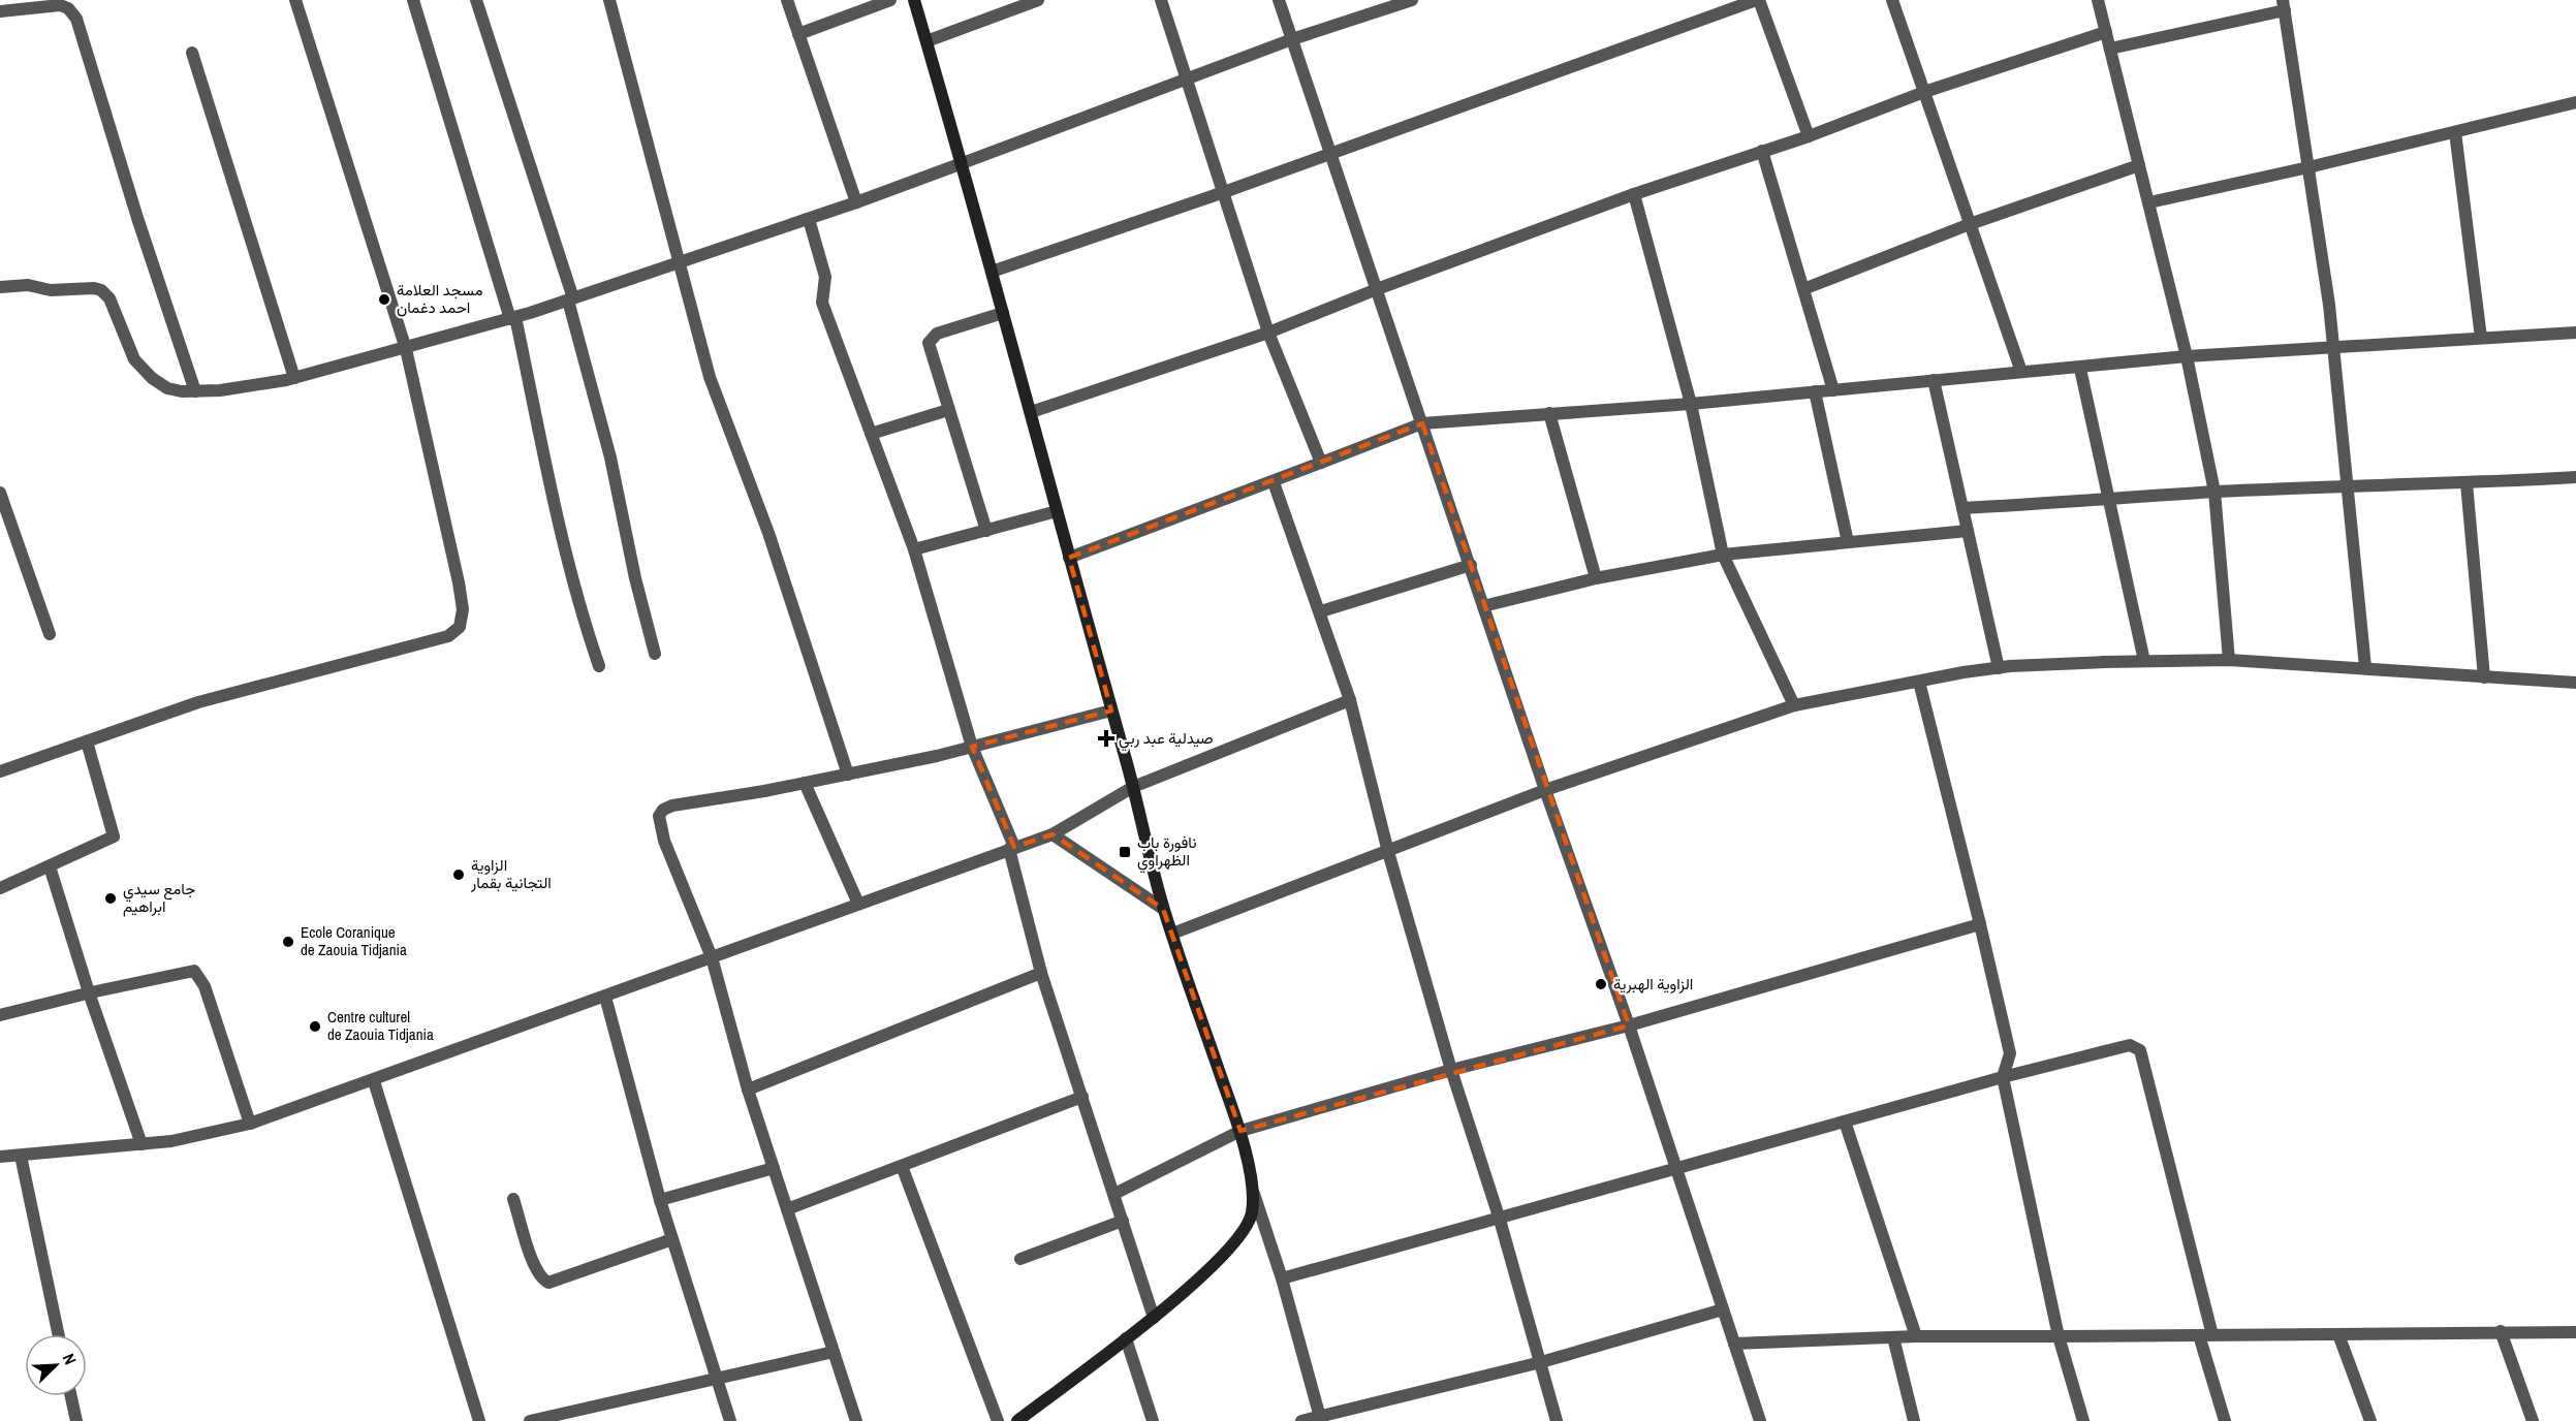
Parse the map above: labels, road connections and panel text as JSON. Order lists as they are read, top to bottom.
{
  "places": {
    "other": [
      "مسجد العلامة احمد دغمان",
      "الزاوية التجانية بقمار",
      "جامع سيدي ابراهيم",
      "Ecole Coranique de Zaouia Tidjania",
      "الزاوية الهبرية",
      "Centre culturel de Zaouia Tidjania"
    ],
    "health": ["صيدلية عبد ربي"],
    "transit": ["نافورة باب الظهراوي"]
  },
  "north": "top right"
}
